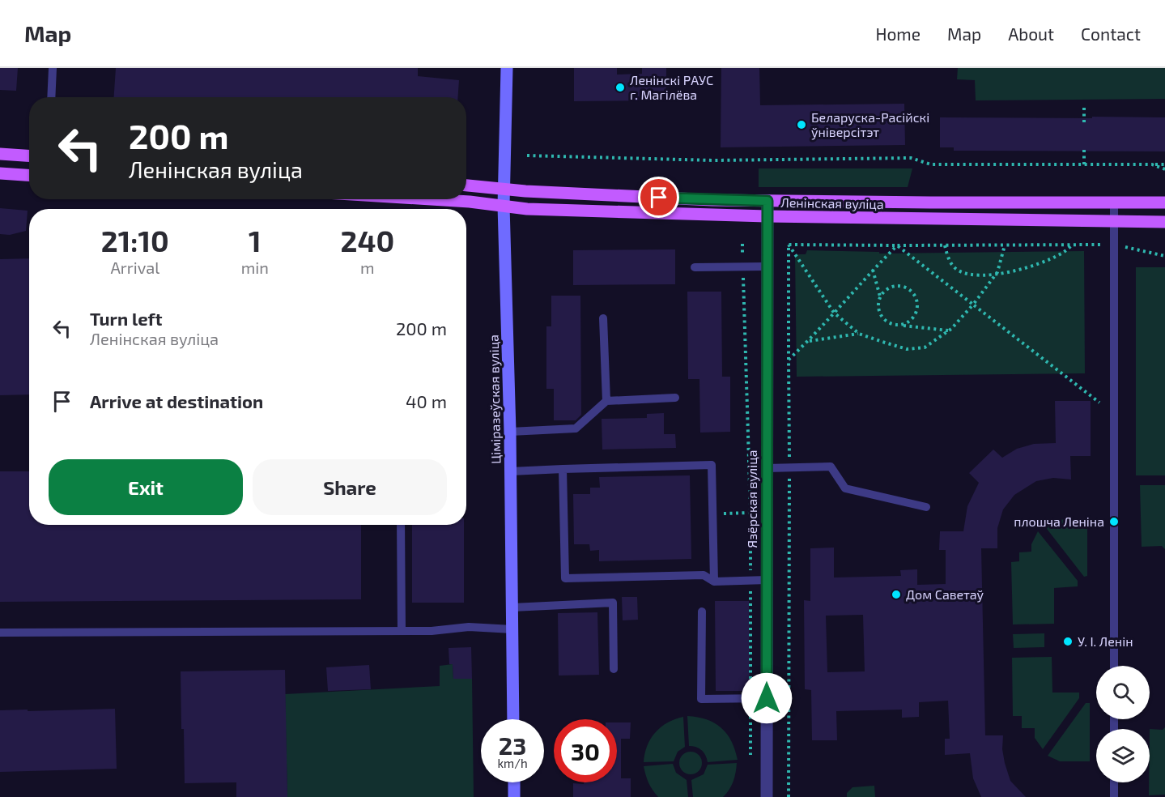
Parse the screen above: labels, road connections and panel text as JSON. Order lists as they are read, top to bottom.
{
  "streets": {
    "main road": ["Ленінская вуліца", "Ціміразеўская вуліца"],
    "street": ["Язёрская вуліца"]
  },
  "crossings": [
    ["Ленінская вуліца", "Ціміразеўская вуліца"],
    ["Ленінская вуліца", "Язёрская вуліца"]
  ],
  "places": [
    "Ленінскі РАУС г. Магілёва",
    "Беларуска-Расійскі ўніверсітэт",
    "плошча Леніна",
    "Дом Саветаў",
    "У. І. Ленін"
  ],
  "page": {
    "header": "Map",
    "nav": [
      "Home",
      "Map",
      "About",
      "Contact"
    ],
    "turn": ["200 m", "Ленінская вуліца"],
    "eta": [
      "21:10",
      "Arrival",
      "1",
      "min",
      "240",
      "m"
    ],
    "list": [
      {
        "name": "Turn left",
        "note": "Ленінская вуліца",
        "value": "200 m"
      },
      {
        "name": "Arrive at destination",
        "value": "40 m"
      }
    ],
    "buttons": ["Exit", "Share"],
    "speed": "23 km/h",
    "limit": "30"
  }
}
